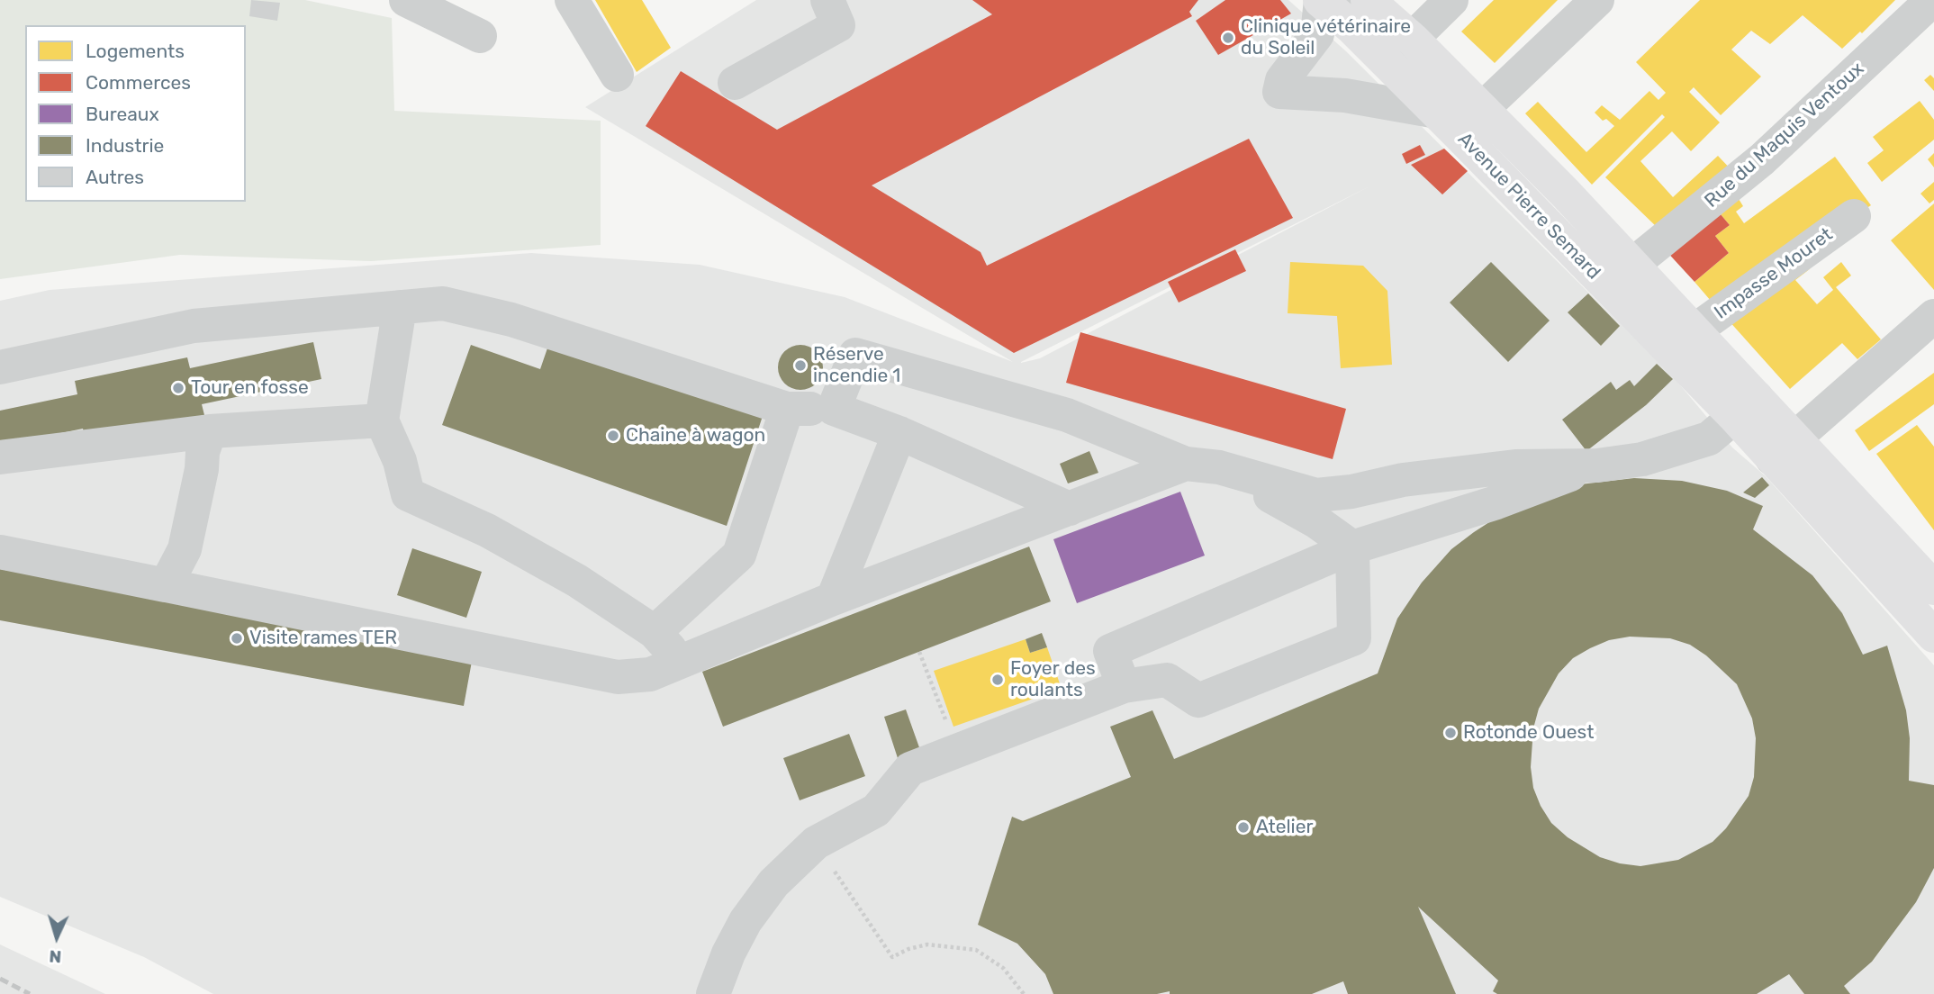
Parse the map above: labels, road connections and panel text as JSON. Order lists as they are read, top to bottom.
{
  "streets": {
    "main road": ["Avenue Pierre Semard"],
    "street": ["Rue du Maquis Ventoux", "Impasse Mouret"]
  },
  "crossings": [
    ["Rue du Maquis Ventoux", "Avenue Pierre Semard"],
    ["Avenue Pierre Semard", "Impasse Mouret"]
  ],
  "places": [
    "Clinique vétérinaire du Soleil",
    "Réserve incendie 1",
    "Tour en fosse",
    "Chaine à wagon",
    "Visite rames TER",
    "Foyer des roulants",
    "Rotonde Ouest",
    "Atelier"
  ],
  "legend": [
    "Logements",
    "Commerces",
    "Bureaux",
    "Industrie",
    "Autres"
  ],
  "north": "bottom"
}
